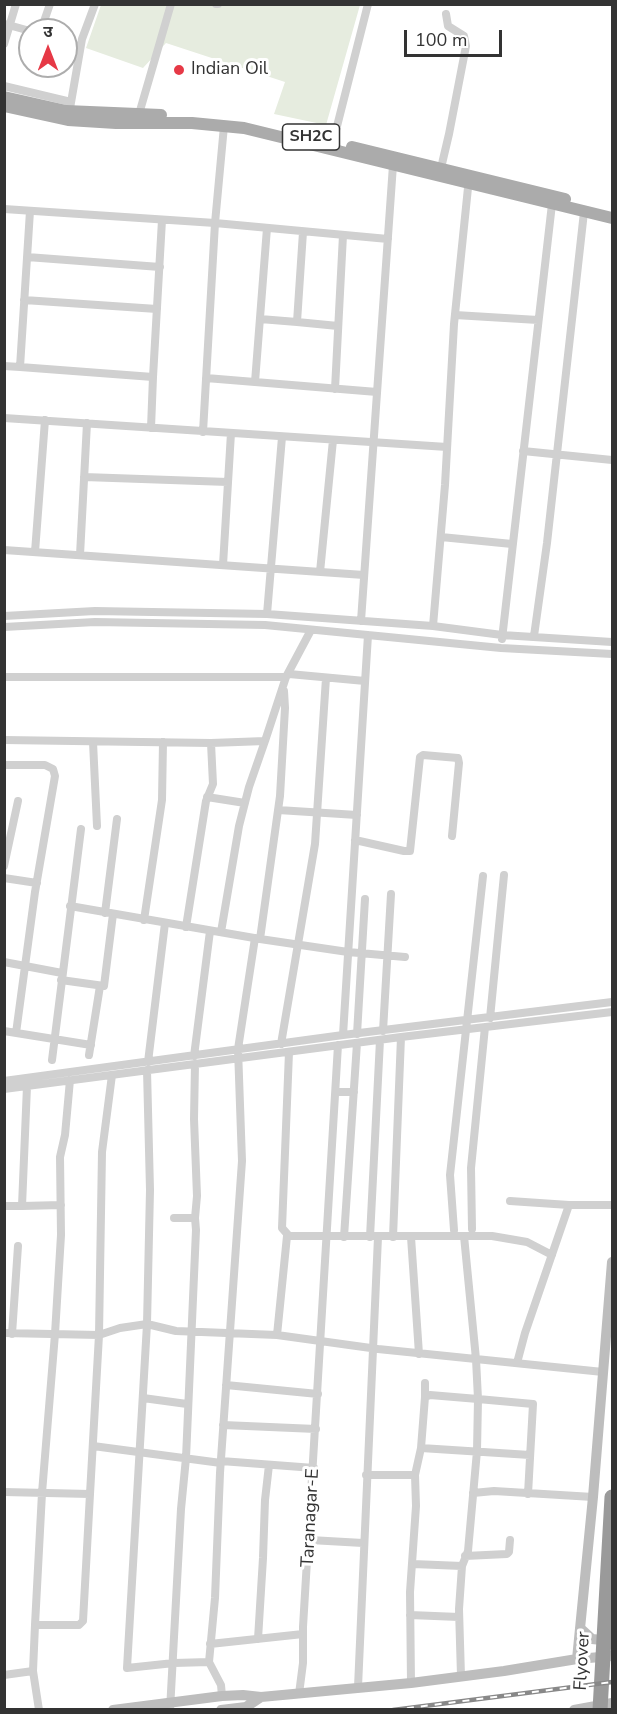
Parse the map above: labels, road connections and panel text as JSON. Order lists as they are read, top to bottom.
{
  "streets": {
    "highway": ["Flyover"],
    "main road": ["SH2C"],
    "street": ["Taranagar-E"]
  },
  "places": ["Indian Oil"],
  "scale_bar": "100 m",
  "north": "top"
}
